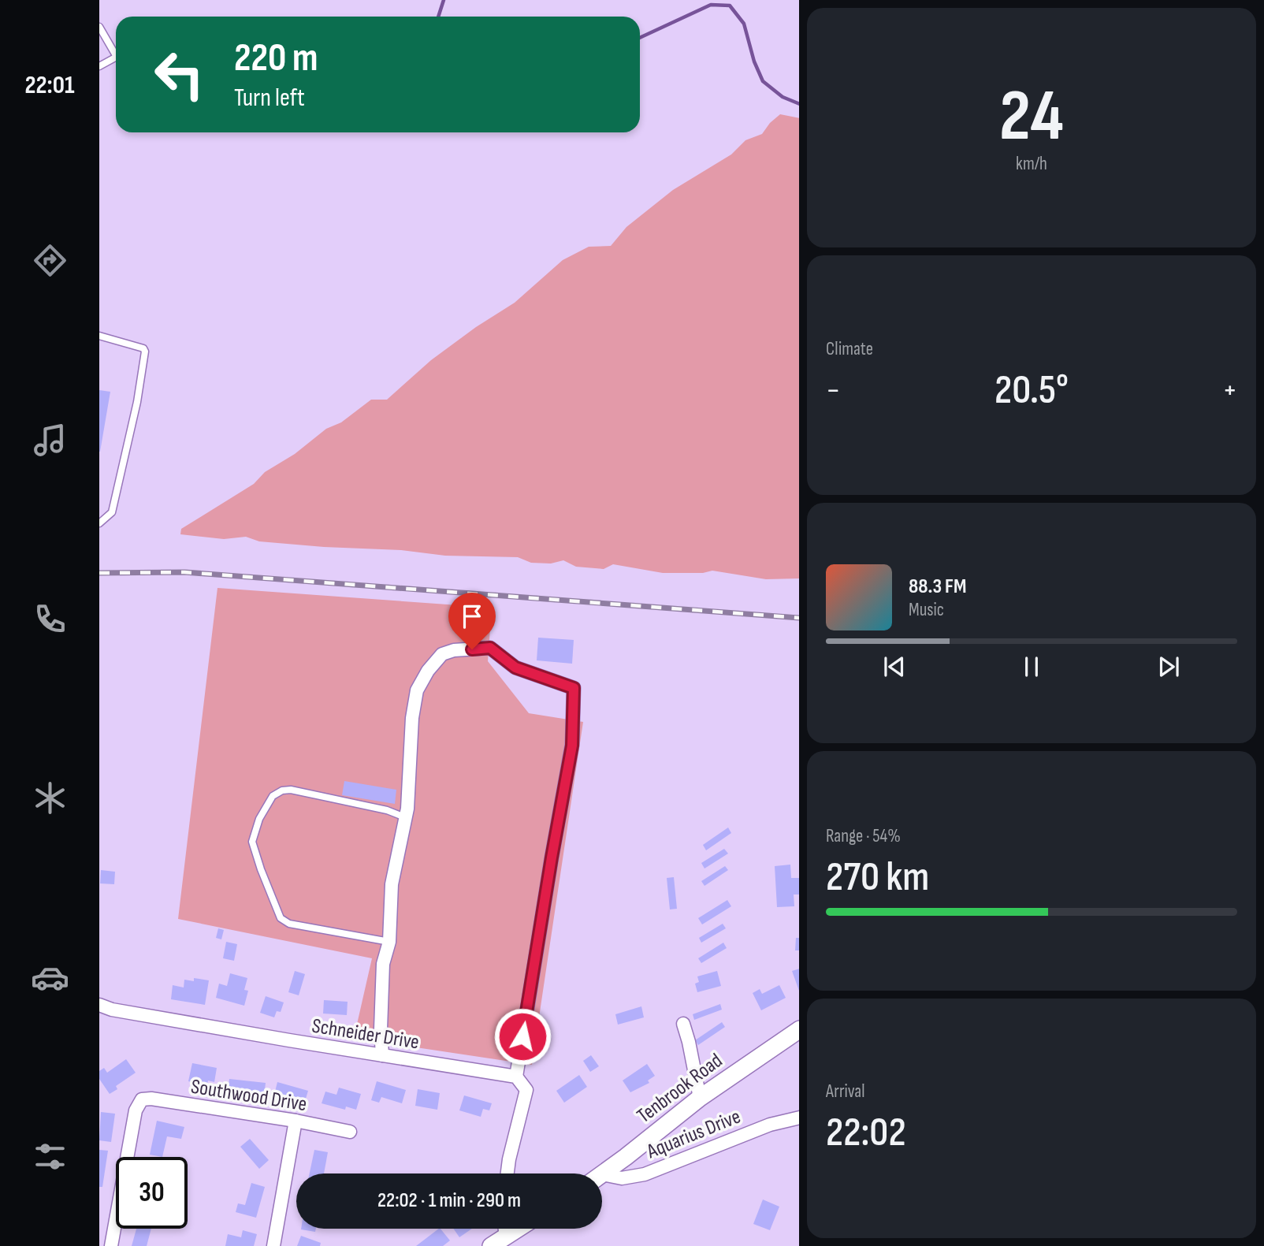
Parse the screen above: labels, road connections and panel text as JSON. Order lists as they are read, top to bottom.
{
  "streets": {
    "street": [
      "Schneider Drive",
      "Tenbrook Road",
      "Southwood Drive",
      "Aquarius Drive"
    ]
  },
  "page": {
    "tabs": "22:01",
    "tile": [
      ["24", "km/h"],
      "Climate",
      ["Range · 54%", "270 km"],
      ["Arrival", "22:02"]
    ],
    "turn": ["220 m", "Turn left"],
    "heat": ["−", "20.5°", "+"],
    "song": ["88.3 FM", "Music"],
    "limit": "30",
    "trip": "22:02 · 1 min · 290 m"
  }
}
